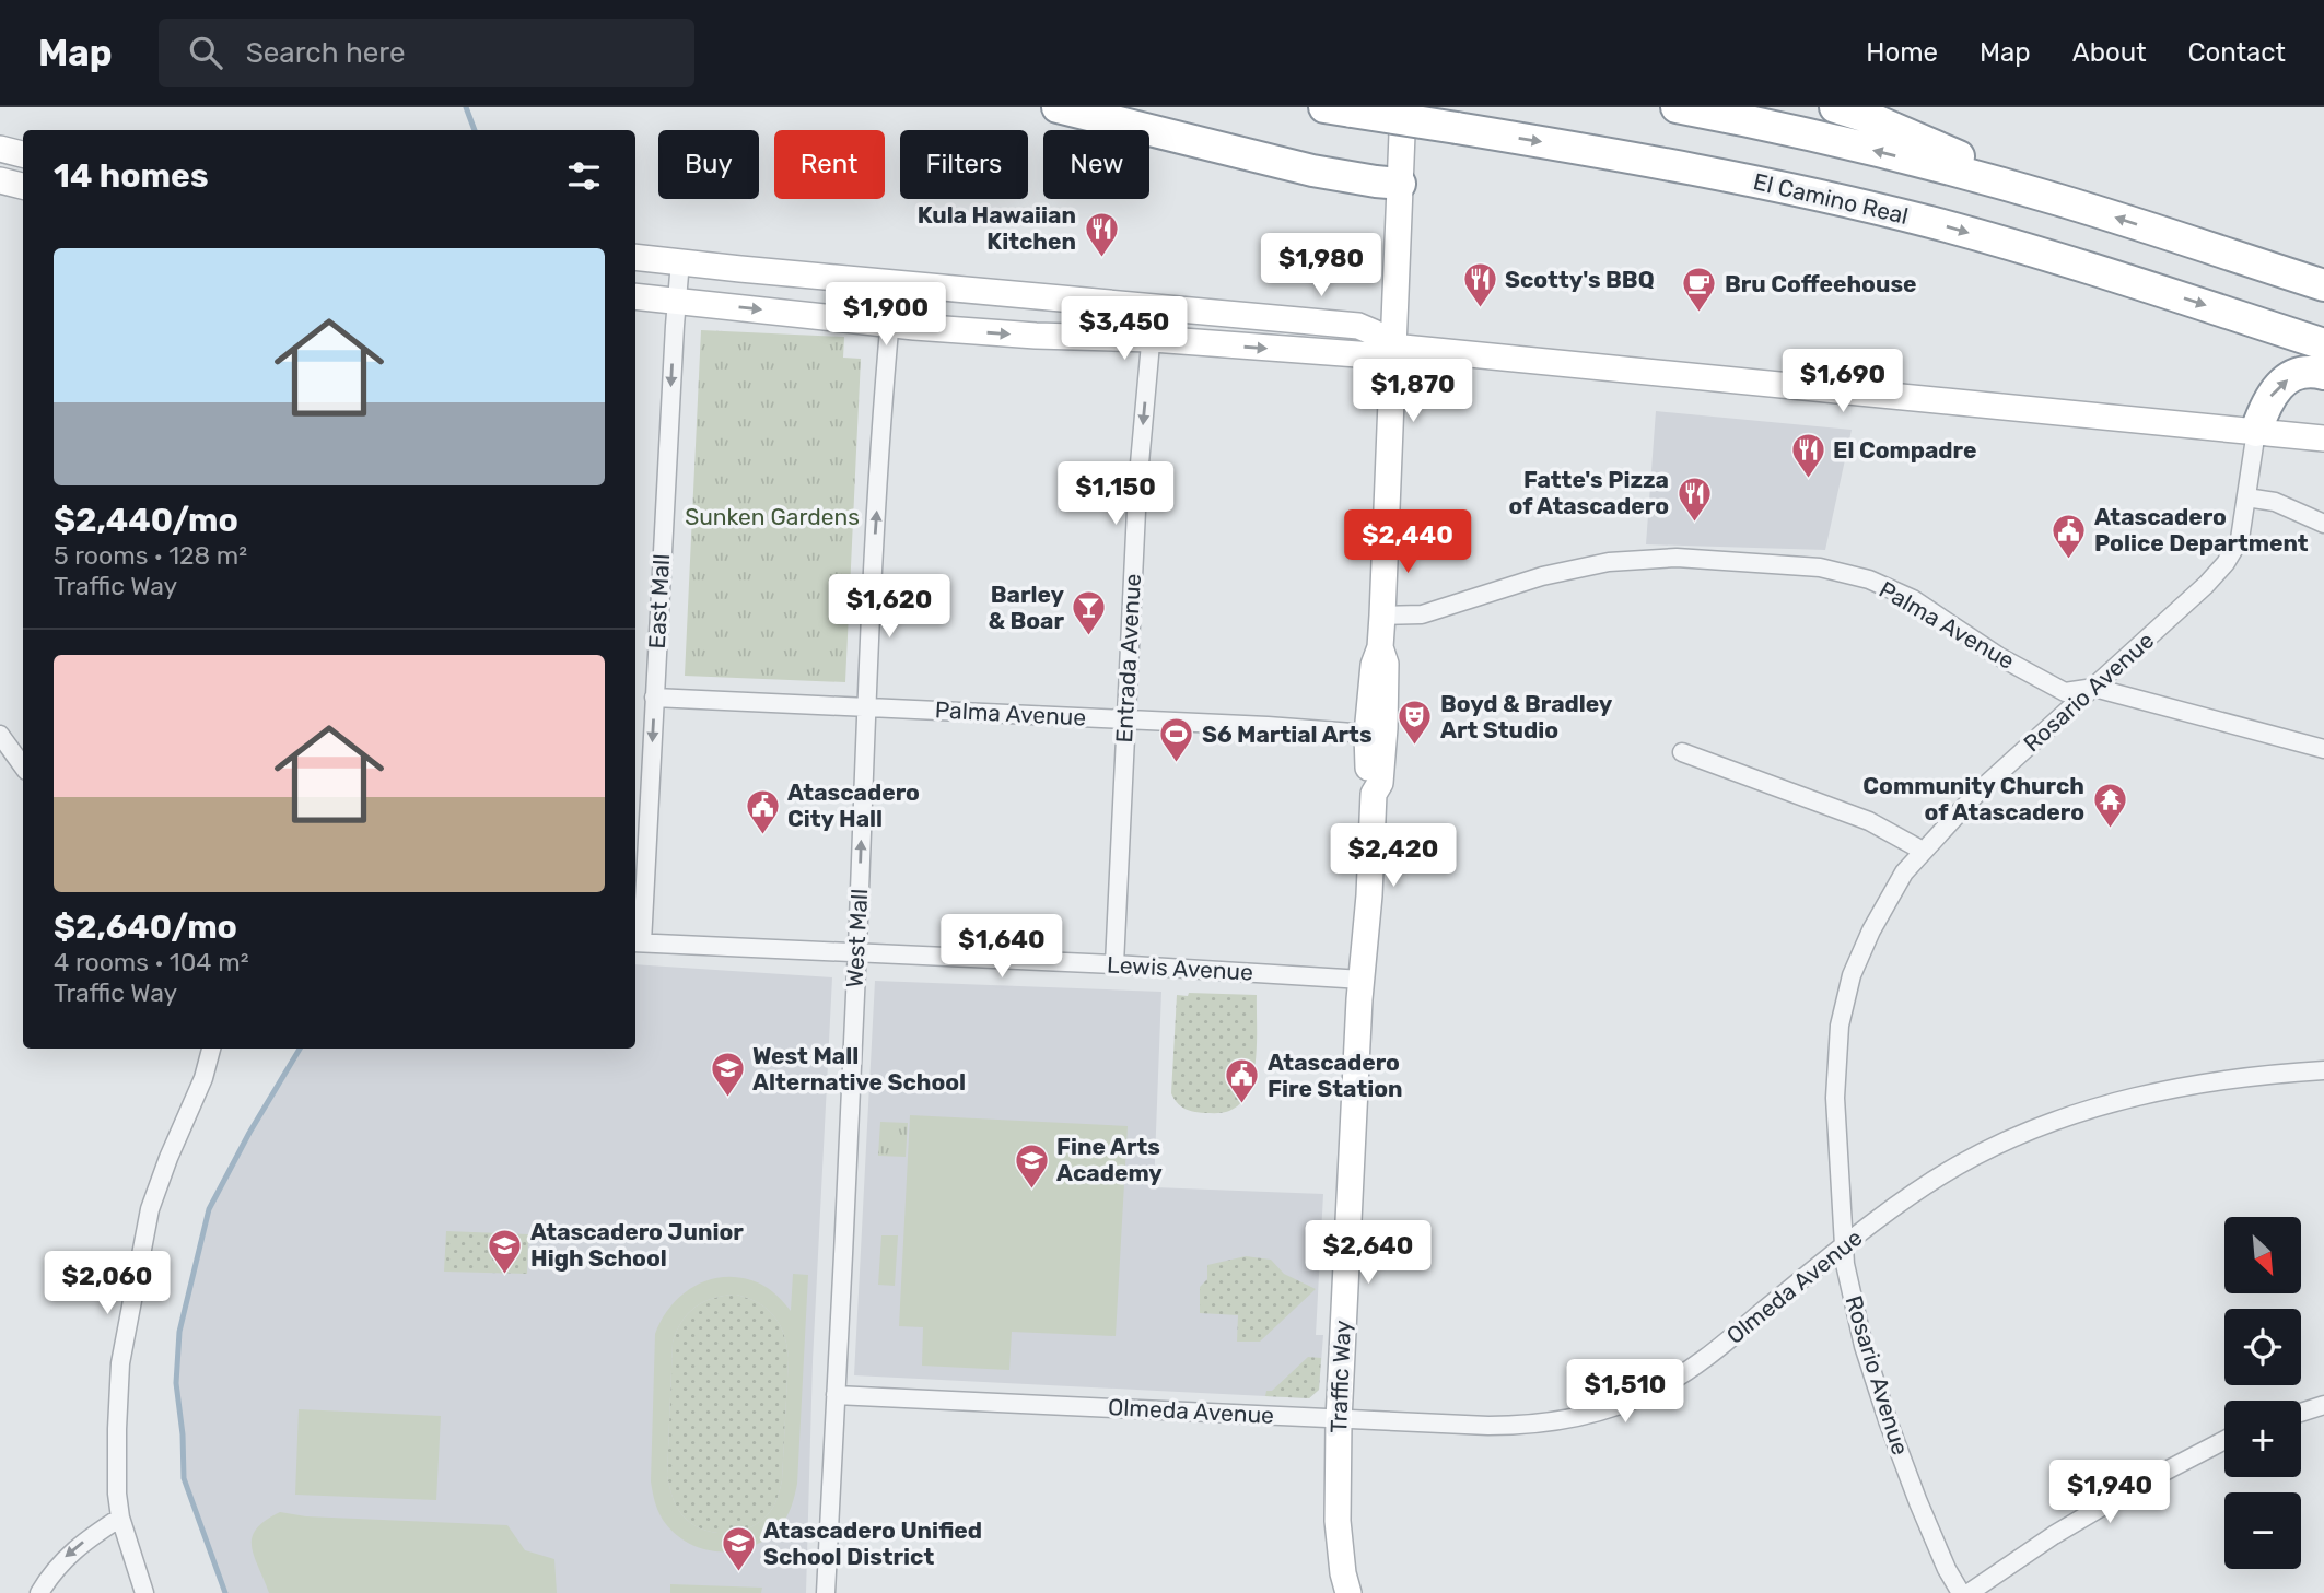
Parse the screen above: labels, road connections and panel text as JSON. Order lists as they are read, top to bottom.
{
  "streets": {
    "highway": ["El Camino Real"],
    "main road": ["Traffic Way"],
    "street": [
      "East Mall",
      "Palma Avenue",
      "Entrada Avenue",
      "Rosario Avenue",
      "West Mall",
      "Lewis Avenue",
      "Olmeda Avenue"
    ]
  },
  "crossings": [
    ["East Mall", "Palma Avenue"],
    ["East Mall", "Lewis Avenue"],
    ["Palma Avenue", "Entrada Avenue"],
    ["Palma Avenue", "Rosario Avenue"],
    ["Palma Avenue", "West Mall"],
    ["Palma Avenue", "Traffic Way"],
    ["Entrada Avenue", "Lewis Avenue"],
    ["Rosario Avenue", "Olmeda Avenue"],
    ["West Mall", "Lewis Avenue"],
    ["West Mall", "Olmeda Avenue"],
    ["Lewis Avenue", "Traffic Way"],
    ["Olmeda Avenue", "Traffic Way"]
  ],
  "one_way": ["East Mall", "Entrada Avenue", "West Mall"],
  "parks": ["Sunken Gardens"],
  "places": {
    "restaurant": [
      "Kula Hawaiian Kitchen",
      "Scotty's BBQ",
      "El Compadre",
      "Fatte's Pizza of Atascadero"
    ],
    "cafe": ["Bru Coffeehouse"],
    "public building": ["Atascadero Police Department", "Atascadero City Hall", "Atascadero Fire Station"],
    "bar": ["Barley & Boar"],
    "theatre": ["Boyd & Bradley Art Studio"],
    "sports": ["S6 Martial Arts"],
    "temple": ["Community Church of Atascadero"],
    "school or university": [
      "West Mall Alternative School",
      "Fine Arts Academy",
      "Atascadero Junior High School",
      "Atascadero Unified School District"
    ]
  },
  "north": "bottom right",
  "page": {
    "header": "Map",
    "search": "Search here",
    "nav": [
      "Home",
      "Map",
      "About",
      "Contact"
    ],
    "chip": [
      "Buy",
      "Rent",
      "Filters",
      "New"
    ],
    "heading": "14 homes",
    "list": [
      {
        "name": "$2,440/mo",
        "note": "5 rooms · 128 m² · Traffic Way"
      },
      {
        "name": "$2,640/mo",
        "note": "4 rooms · 104 m² · Traffic Way"
      }
    ],
    "price": [
      "$1,980",
      "$1,900",
      "$3,450",
      "$1,690",
      "$1,870",
      "$1,150",
      "$2,440",
      "$1,620",
      "$2,420",
      "$1,640",
      "$2,640",
      "$2,060",
      "$1,510",
      "$1,940"
    ],
    "map_buttons": ["+", "−"]
  }
}
